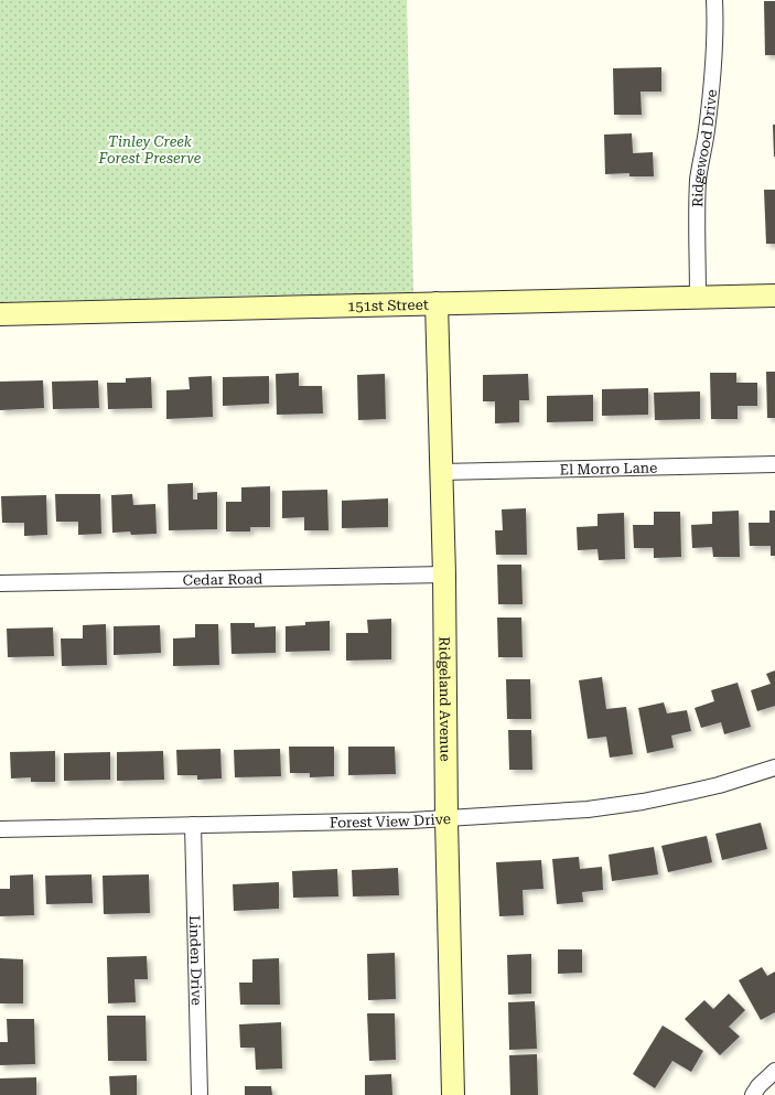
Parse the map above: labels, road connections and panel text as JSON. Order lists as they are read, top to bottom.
{
  "streets": {
    "street": [
      "Ridgewood Drive",
      "151st Street",
      "El Morro Lane",
      "Cedar Road",
      "Ridgeland Avenue",
      "Forest View Drive",
      "Linden Drive"
    ]
  },
  "crossings": [
    ["Ridgewood Drive", "151st Street"],
    ["151st Street", "Ridgeland Avenue"],
    ["El Morro Lane", "Ridgeland Avenue"],
    ["Cedar Road", "Ridgeland Avenue"],
    ["Ridgeland Avenue", "Forest View Drive"],
    ["Forest View Drive", "Linden Drive"]
  ],
  "parks": ["Tinley Creek Forest Preserve"]
}
